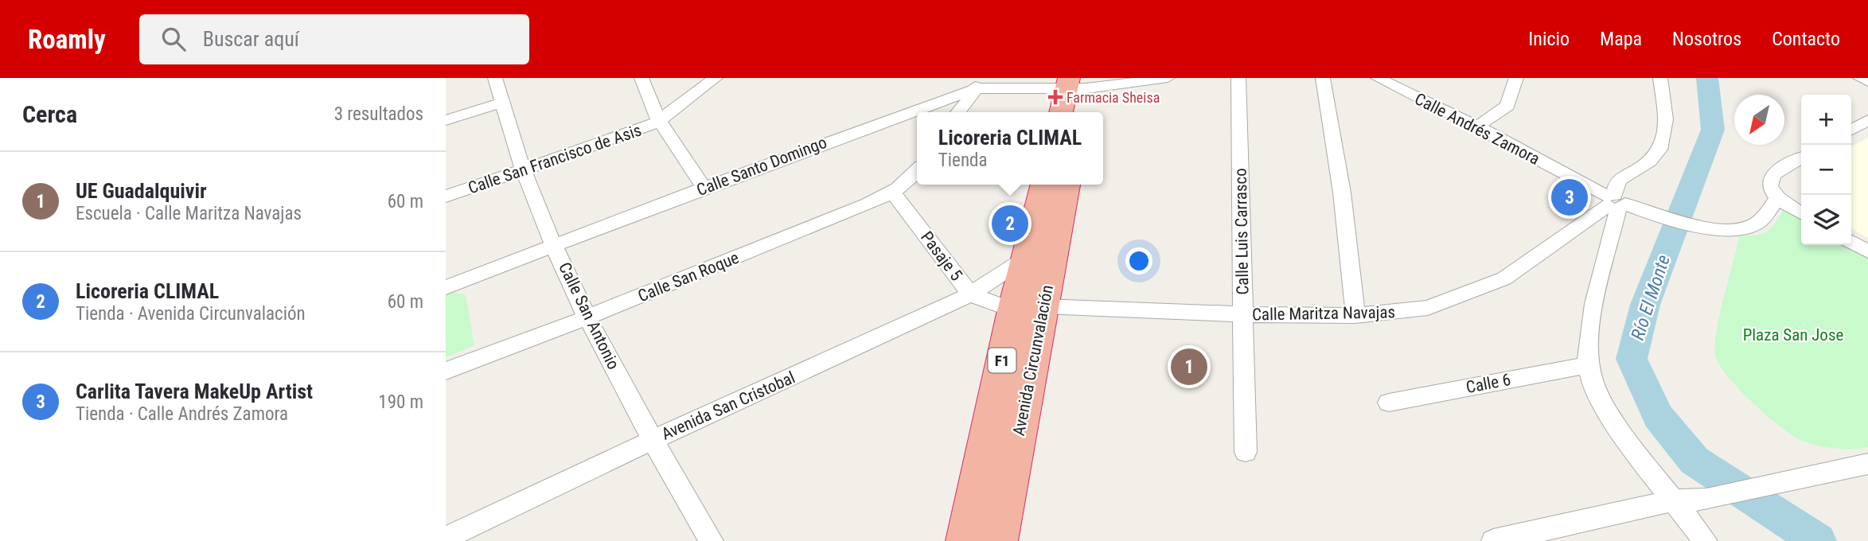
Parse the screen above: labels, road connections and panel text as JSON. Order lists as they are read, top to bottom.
{
  "streets": {
    "highway": ["F1", "Avenida Circunvalación"],
    "street": [
      "Calle Andrés Zamora",
      "Calle San Francisco de Asis",
      "Calle Santo Domingo",
      "Calle Luis Carrasco",
      "Pasaje 5",
      "Calle San Roque",
      "Calle Maritza Navajas",
      "Calle San Antonio",
      "Calle 6",
      "Avenida San Cristobal"
    ]
  },
  "crossings": [
    ["Calle Andrés Zamora", "Calle Maritza Navajas"],
    ["Calle San Francisco de Asis", "Calle San Antonio"],
    ["Calle Santo Domingo", "Calle San Antonio"],
    ["Calle Luis Carrasco", "Calle Maritza Navajas"],
    ["Pasaje 5", "Calle San Roque"],
    ["Pasaje 5", "Avenida Circunvalación"],
    ["Pasaje 5", "Avenida San Cristobal"],
    ["Calle San Roque", "Calle San Antonio"],
    ["Calle Maritza Navajas", "Avenida Circunvalación"],
    ["Calle San Antonio", "Avenida San Cristobal"]
  ],
  "water": ["Río El Monte"],
  "parks": ["Plaza San Jose"],
  "places": {
    "health": ["Farmacia Sheisa"]
  },
  "north": "bottom left",
  "page": {
    "header": "Roamly",
    "search": "Buscar aquí",
    "nav": [
      "Inicio",
      "Mapa",
      "Nosotros",
      "Contacto"
    ],
    "heading": ["Cerca", "3 resultados"],
    "map_buttons": ["+", "−"],
    "popup": ["Licoreria CLIMAL", "Tienda"],
    "list": [
      {
        "mark": "1",
        "name": "UE Guadalquivir",
        "note": "Escuela · Calle Maritza Navajas",
        "value": "60 m"
      },
      {
        "mark": "2",
        "name": "Licoreria CLIMAL",
        "note": "Tienda · Avenida Circunvalación",
        "value": "60 m"
      },
      {
        "mark": "3",
        "name": "Carlita Tavera MakeUp Artist",
        "note": "Tienda · Calle Andrés Zamora",
        "value": "190 m"
      }
    ],
    "pins": ["3", "2", "1"]
  }
}
